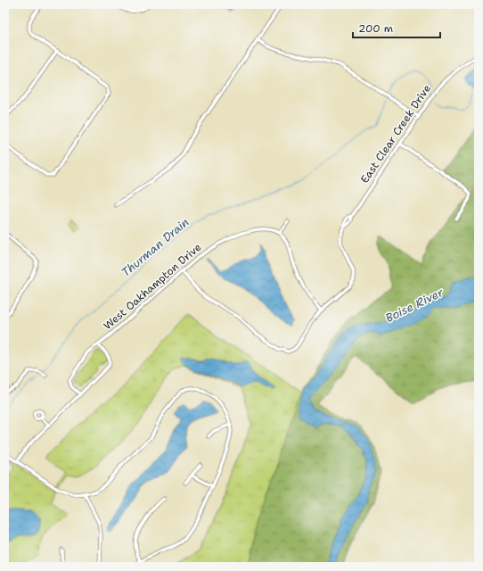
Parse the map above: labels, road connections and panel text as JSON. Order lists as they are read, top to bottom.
{
  "streets": {
    "street": ["East Clear Creek Drive", "West Oakhampton Drive"]
  },
  "water": ["Thurman Drain", "Boise River"],
  "scale_bar": "200 m"
}
